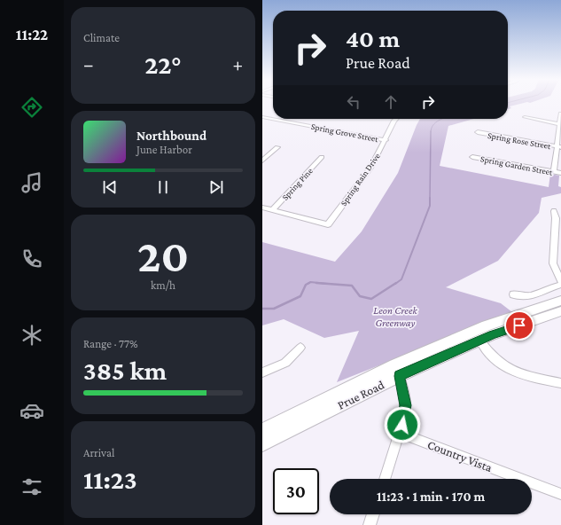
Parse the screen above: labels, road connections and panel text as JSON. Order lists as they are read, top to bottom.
{
  "streets": {
    "main road": ["Prue Road"],
    "street": [
      "Spring Grove Street",
      "Spring Rose Street",
      "Spring Garden Street",
      "Spring Rain Drive",
      "Spring Pine",
      "Country Vista"
    ]
  },
  "crossings": [
    ["Spring Grove Street", "Spring Rain Drive"],
    ["Spring Rain Drive", "Spring Pine"]
  ],
  "parks": ["Leon Creek Greenway"],
  "page": {
    "tabs": "11:22",
    "tile": [
      "Climate",
      ["20", "km/h"],
      ["Range · 77%", "385 km"],
      ["Arrival", "11:23"]
    ],
    "turn": ["40 m", "Prue Road"],
    "heat": ["−", "22°", "+"],
    "song": ["Northbound", "June Harbor"],
    "limit": "30",
    "trip": "11:23 · 1 min · 170 m"
  }
}
